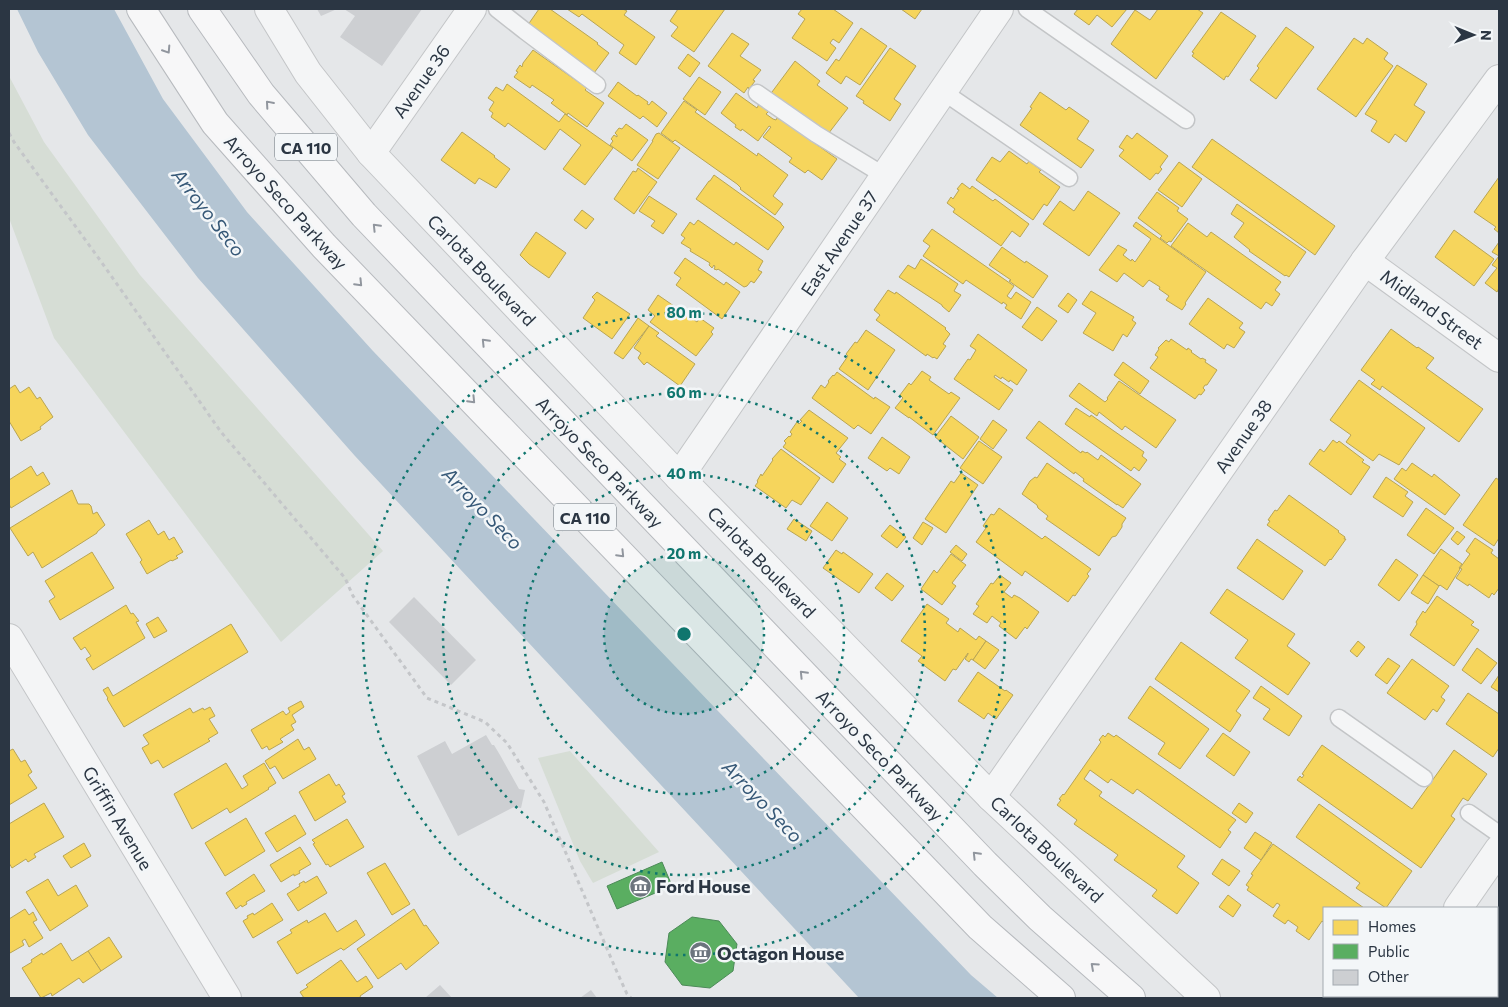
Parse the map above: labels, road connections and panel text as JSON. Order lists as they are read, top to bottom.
{
  "streets": {
    "highway": ["CA 110", "Arroyo Seco Parkway"],
    "street": [
      "Avenue 36",
      "East Avenue 37",
      "Carlota Boulevard",
      "Midland Street",
      "Avenue 38",
      "Griffin Avenue"
    ]
  },
  "crossings": [
    ["Avenue 36", "Carlota Boulevard"],
    ["East Avenue 37", "Carlota Boulevard"],
    ["Carlota Boulevard", "Avenue 38"],
    ["Midland Street", "Avenue 38"]
  ],
  "water": ["Arroyo Seco"],
  "places": {
    "museum": ["Ford House", "Octagon House"]
  },
  "legend": ["Homes", "Public", "Other"],
  "north": "right",
  "rings": [
    "80 m",
    "60 m",
    "40 m",
    "20 m"
  ]
}
